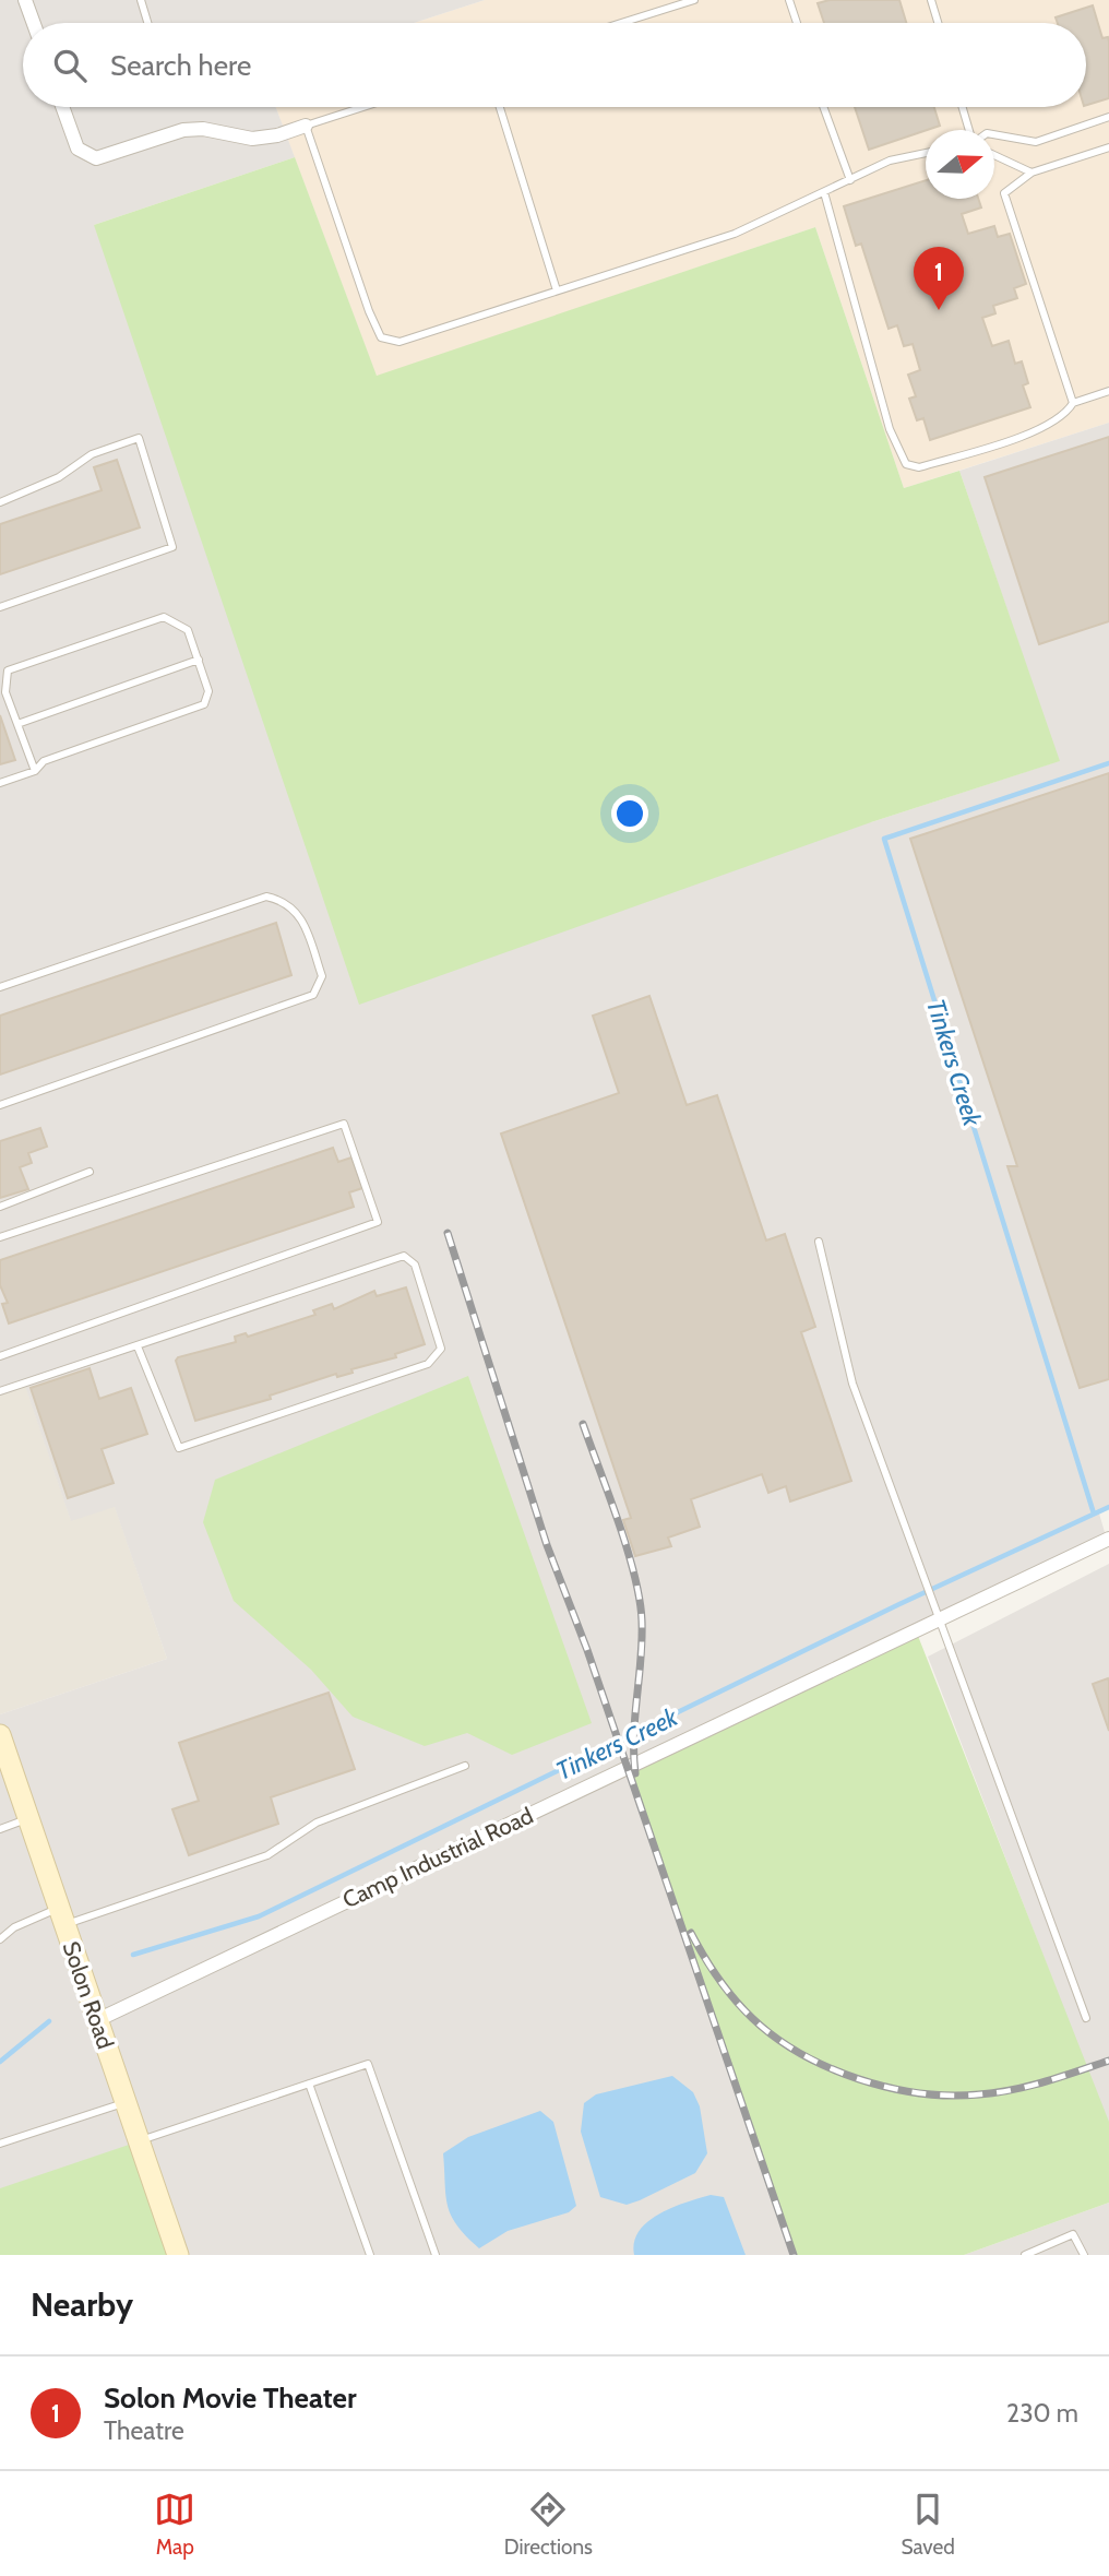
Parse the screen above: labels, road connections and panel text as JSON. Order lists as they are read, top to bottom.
{
  "streets": {
    "street": ["Camp Industrial Road", "Solon Road"]
  },
  "crossings": [
    ["Camp Industrial Road", "Solon Road"]
  ],
  "water": ["Tinkers Creek"],
  "north": "right",
  "page": {
    "search": "Search here",
    "pins": "1",
    "heading": "Nearby",
    "list": [
      {
        "mark": "1",
        "name": "Solon Movie Theater",
        "note": "Theatre",
        "value": "230 m"
      }
    ],
    "nav": ["Map", "Directions", "Saved"]
  }
}
